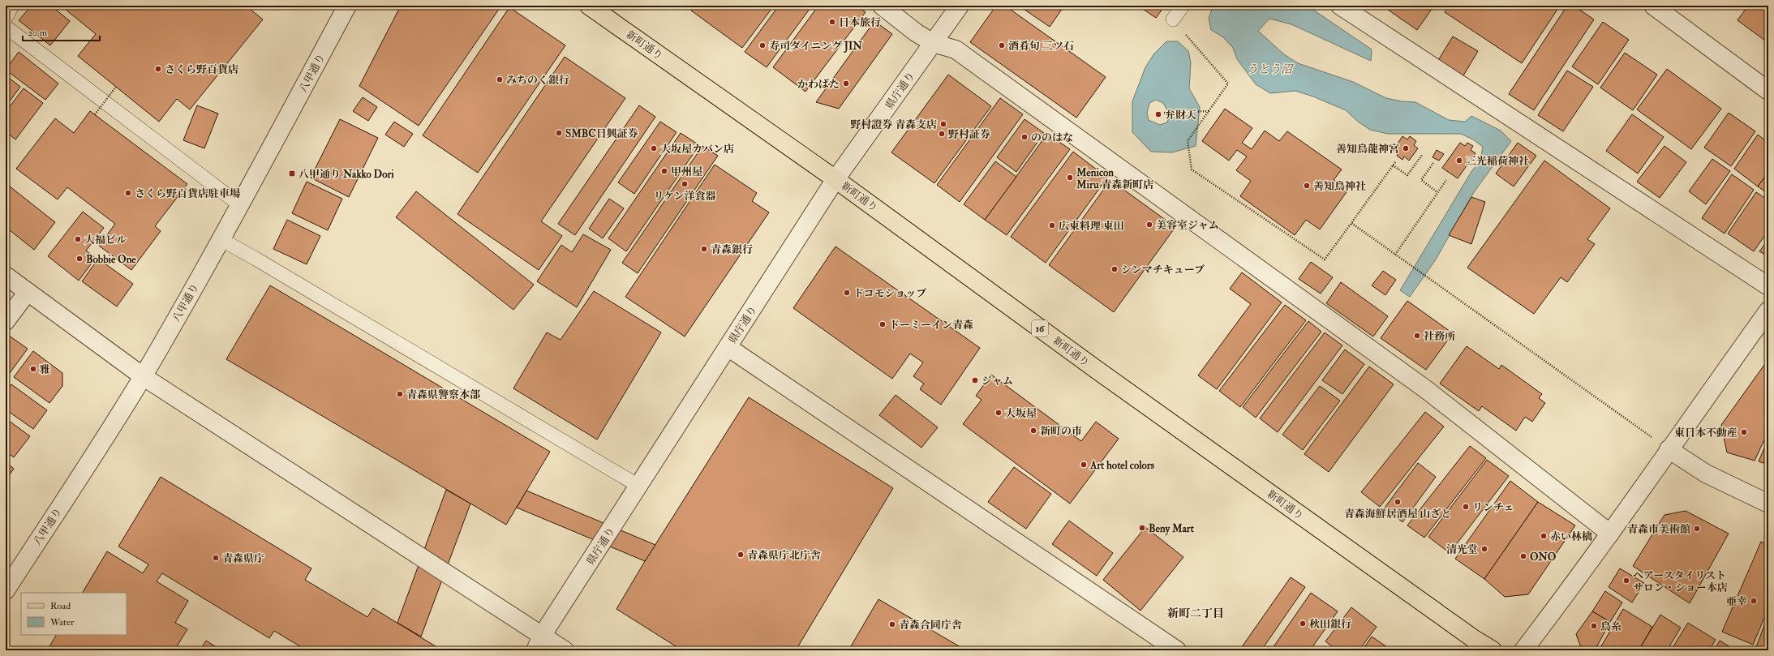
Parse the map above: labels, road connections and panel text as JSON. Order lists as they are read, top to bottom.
{
  "streets": {
    "main road": ["新町通り", "16"],
    "street": ["八甲通り", "県庁通り"]
  },
  "crossings": [
    ["新町通り", "県庁通り"]
  ],
  "districts": ["新町二丁目"],
  "water": ["うとう沼"],
  "places": {
    "other": [
      "日本旅行",
      "寿司ダイニング JIN",
      "酒肴旬 三ツ石",
      "さくら野百貨店",
      "みちのく銀行",
      "かわばた",
      "弁財天",
      "野村證券 青森支店",
      "SMBC日興証券",
      "野村証券",
      "ののはな",
      "大坂屋カバン店",
      "善知鳥龍神宮",
      "三光稲荷神社",
      "甲州屋",
      "Menicon Miru 青森新町店",
      "リケン洋食器",
      "善知鳥神社",
      "さくら野百貨店駐車場",
      "美容室ジャム",
      "広東料理 東田",
      "大福ビル",
      "青森銀行",
      "Bobbie One",
      "シンマチキューブ",
      "ドコモショップ",
      "ドーミーイン青森",
      "社務所",
      "雅",
      "ジャム",
      "青森県警察本部",
      "大坂屋",
      "新町の市",
      "東日本不動産",
      "Art hotel colors",
      "青森海鮮居酒屋 山ざと",
      "リンチェ",
      "Beny Mart",
      "青森市美術館",
      "赤い林檎",
      "清光堂",
      "青森県庁北庁舎",
      "ONO",
      "青森県庁",
      "ヘアースタイリスト サロン・ショー本店",
      "亜幸",
      "秋田銀行",
      "青森合同庁舎",
      "鳥糸"
    ],
    "transit": ["八甲通り Nakko Dori"]
  },
  "legend": ["Road", "Water"],
  "scale_bar": "20 m"
}
